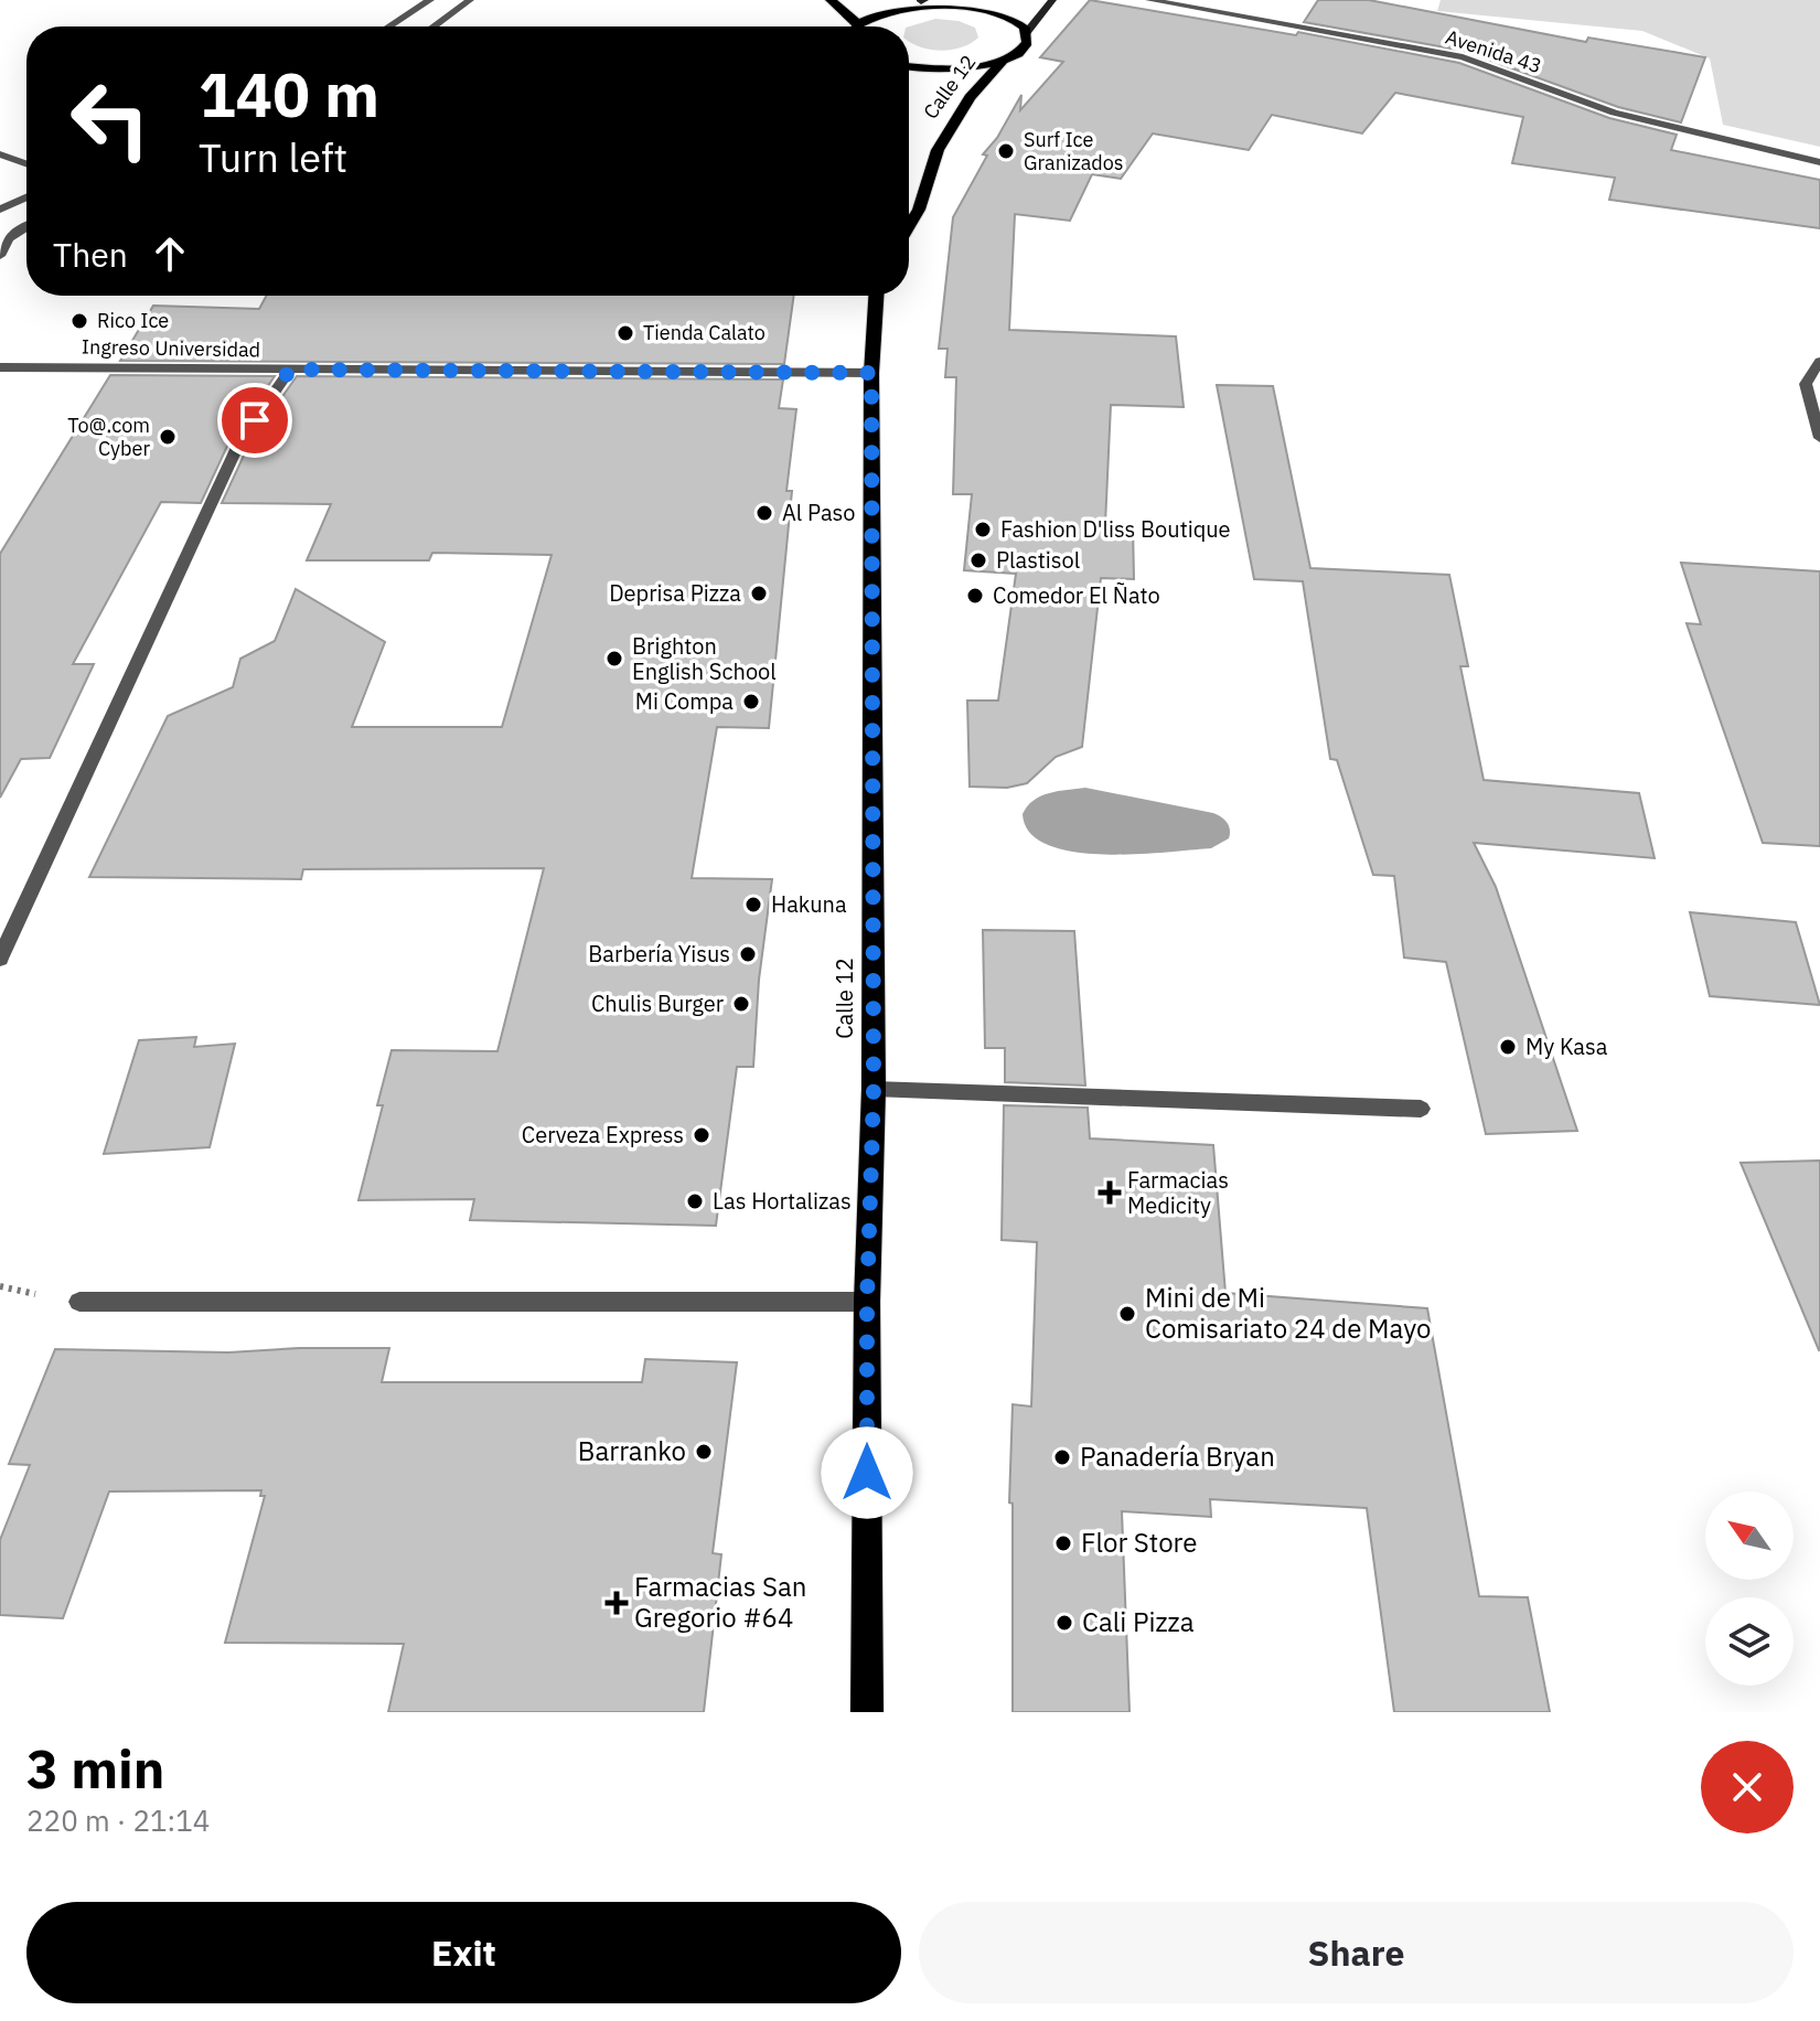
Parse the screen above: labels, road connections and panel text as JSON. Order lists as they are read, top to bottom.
{
  "streets": {
    "main road": ["Calle 12"],
    "street": ["Avenida 43", "Ingreso Universidad"]
  },
  "crossings": [
    ["Calle 12", "Ingreso Universidad"]
  ],
  "places": {
    "other": [
      "Surf Ice Granizados",
      "Rico Ice",
      "Tienda Calato",
      "To@.com Cyber",
      "Al Paso",
      "Fashion D'liss Boutique",
      "Plastisol",
      "Deprisa Pizza",
      "Comedor El Ñato",
      "Brighton English School",
      "Mi Compa",
      "Hakuna",
      "Barbería Yisus",
      "Chulis Burger",
      "My Kasa",
      "Cerveza Express",
      "Las Hortalizas",
      "Mini de Mi Comisariato 24 de Mayo",
      "Barranko",
      "Panadería Bryan",
      "Flor Store",
      "Cali Pizza"
    ],
    "health": ["Farmacias Medicity", "Farmacias San Gregorio #64"]
  },
  "north": "top left",
  "page": {
    "turn": ["140 m", "Turn left"],
    "then": "Then",
    "heading": ["3 min", "220 m · 21:14"],
    "buttons": ["Exit", "Share"]
  }
}
